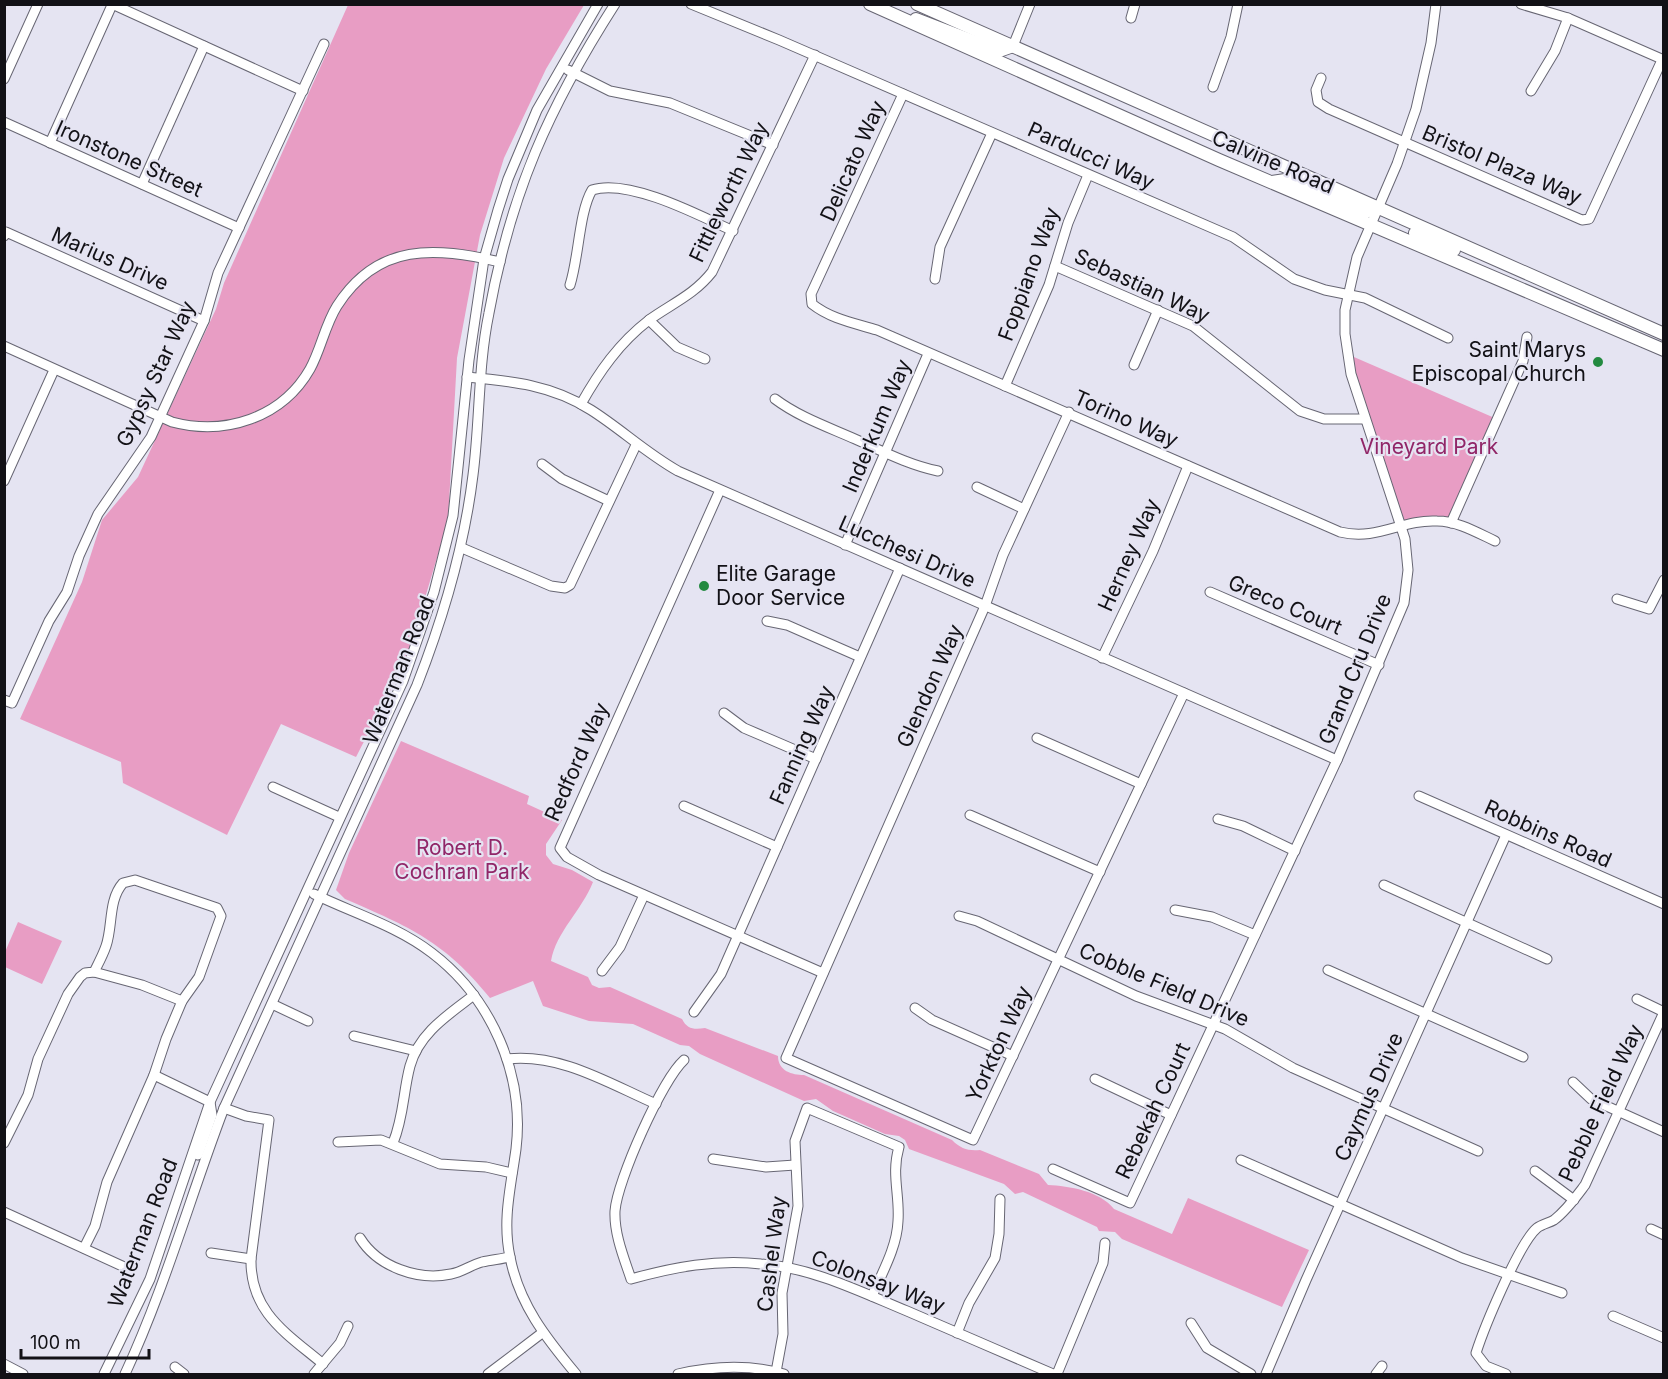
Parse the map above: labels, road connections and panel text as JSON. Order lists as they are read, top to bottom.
{
  "streets": {
    "main road": ["Calvine Road"],
    "street": [
      "Parducci Way",
      "Ironstone Street",
      "Delicato Way",
      "Bristol Plaza Way",
      "Fittleworth Way",
      "Marius Drive",
      "Foppiano Way",
      "Sebastian Way",
      "Gypsy Star Way",
      "Torino Way",
      "Inderkum Way",
      "Lucchesi Drive",
      "Herney Way",
      "Greco Court",
      "Grand Cru Drive",
      "Waterman Road",
      "Glendon Way",
      "Fanning Way",
      "Redford Way",
      "Robbins Road",
      "Cobble Field Drive",
      "Yorkton Way",
      "Caymus Drive",
      "Pebble Field Way",
      "Rebekah Court",
      "Cashel Way",
      "Colonsay Way"
    ]
  },
  "crossings": [
    ["Parducci Way", "Delicato Way"],
    ["Parducci Way", "Fittleworth Way"],
    ["Parducci Way", "Foppiano Way"],
    ["Parducci Way", "Grand Cru Drive"],
    ["Ironstone Street", "Gypsy Star Way"],
    ["Delicato Way", "Torino Way"],
    ["Calvine Road", "Grand Cru Drive"],
    ["Bristol Plaza Way", "Grand Cru Drive"],
    ["Fittleworth Way", "Lucchesi Drive"],
    ["Marius Drive", "Gypsy Star Way"],
    ["Foppiano Way", "Sebastian Way"],
    ["Foppiano Way", "Torino Way"],
    ["Sebastian Way", "Grand Cru Drive"],
    ["Torino Way", "Inderkum Way"],
    ["Torino Way", "Herney Way"],
    ["Torino Way", "Grand Cru Drive"],
    ["Torino Way", "Glendon Way"],
    ["Inderkum Way", "Lucchesi Drive"],
    ["Lucchesi Drive", "Herney Way"],
    ["Lucchesi Drive", "Grand Cru Drive"],
    ["Lucchesi Drive", "Waterman Road"],
    ["Lucchesi Drive", "Glendon Way"],
    ["Lucchesi Drive", "Fanning Way"],
    ["Lucchesi Drive", "Redford Way"],
    ["Lucchesi Drive", "Yorkton Way"],
    ["Greco Court", "Grand Cru Drive"],
    ["Grand Cru Drive", "Cobble Field Drive"],
    ["Grand Cru Drive", "Rebekah Court"],
    ["Glendon Way", "Redford Way"],
    ["Glendon Way", "Yorkton Way"],
    ["Fanning Way", "Redford Way"],
    ["Redford Way", "Yorkton Way"],
    ["Robbins Road", "Caymus Drive"],
    ["Cobble Field Drive", "Yorkton Way"],
    ["Cobble Field Drive", "Caymus Drive"],
    ["Cobble Field Drive", "Rebekah Court"],
    ["Cashel Way", "Colonsay Way"]
  ],
  "parks": ["Vineyard Park", "Robert D. Cochran Park"],
  "places": ["Saint Marys Episcopal Church", "Elite Garage Door Service"],
  "scale_bar": "100 m"
}
